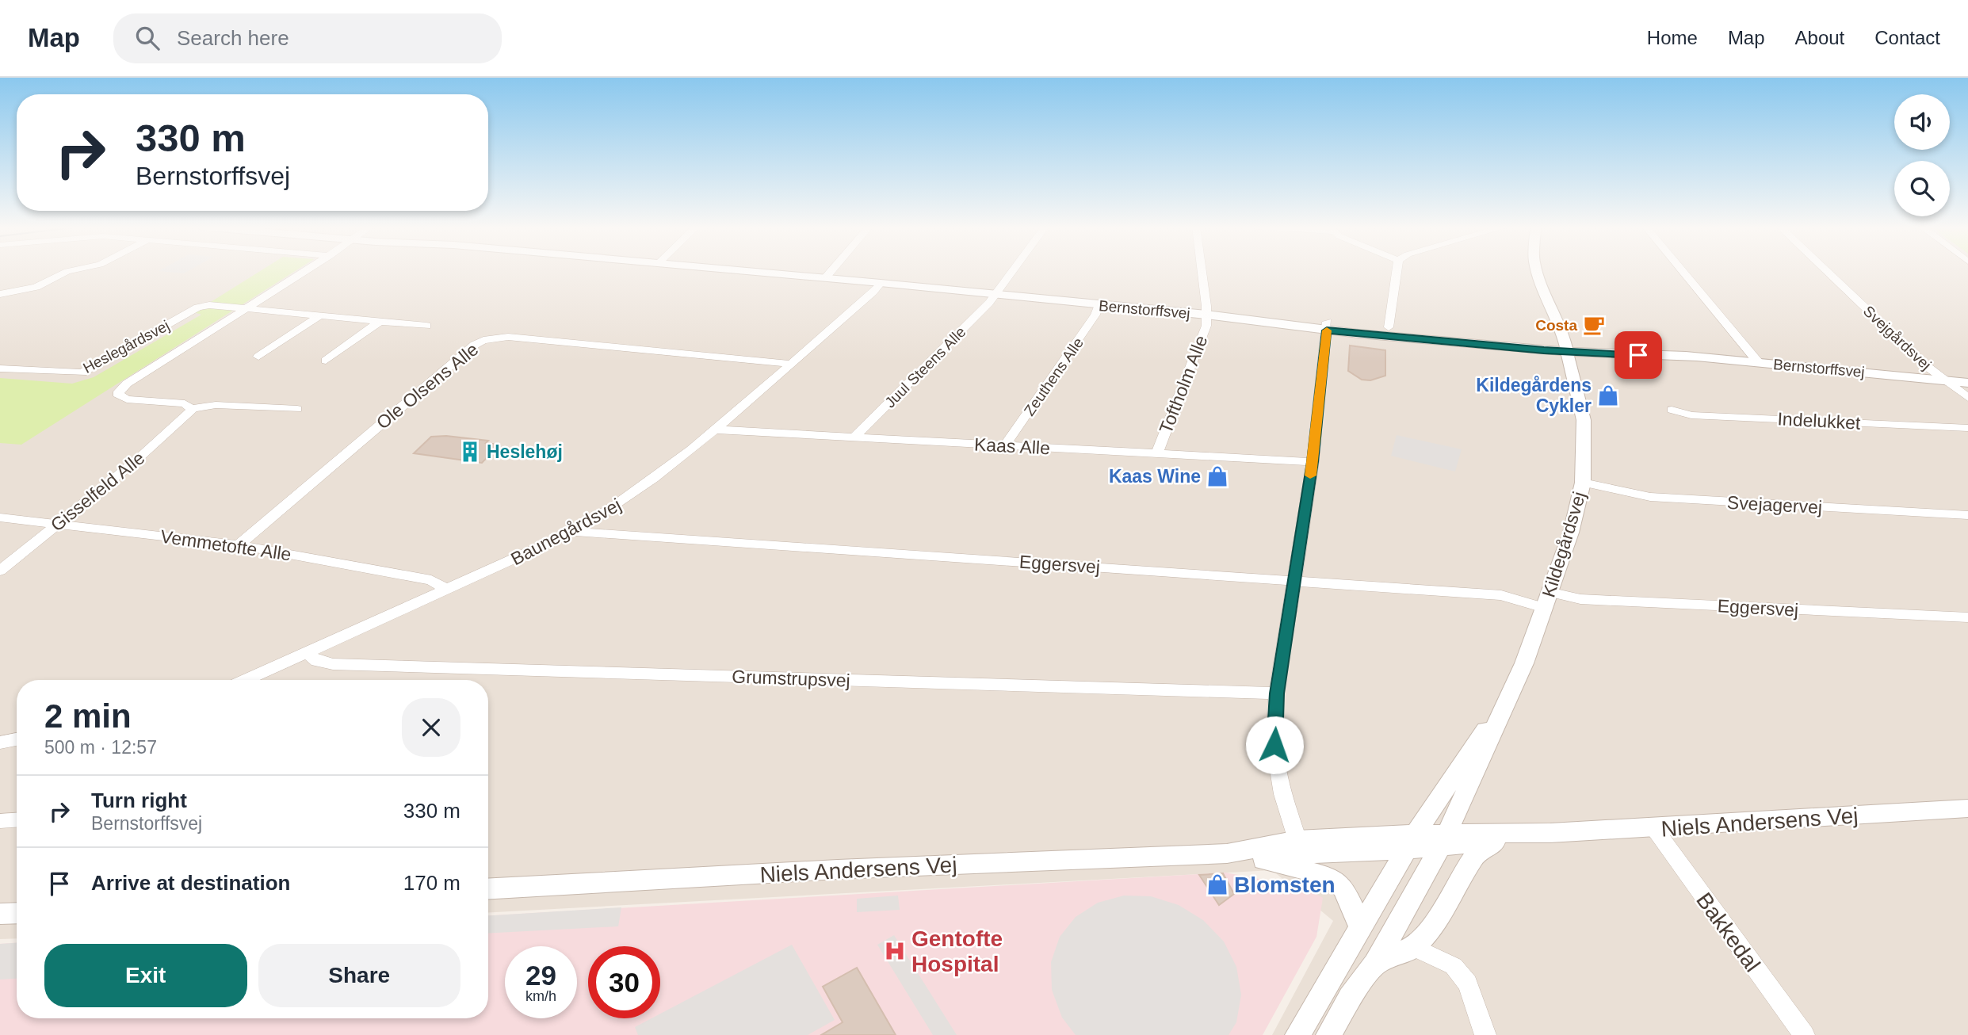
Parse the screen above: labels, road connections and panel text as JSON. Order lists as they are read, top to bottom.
{
  "streets": {
    "street": [
      "Bernstorffsvej",
      "Svejgårdsvej",
      "Heslegårdsvej",
      "Juul Steens Alle",
      "Zeuthens Alle",
      "Toftholm Alle",
      "Ole Olsens Alle",
      "Indelukket",
      "Kaas Alle",
      "Gisselfeld Alle",
      "Svejagervej",
      "Baunegårdsvej",
      "Kildegårdsvej",
      "Vemmetofte Alle",
      "Eggersvej",
      "Grumstrupsvej",
      "Niels Andersens Vej",
      "Bakkedal"
    ]
  },
  "crossings": [
    ["Bernstorffsvej", "Svejgårdsvej"],
    ["Bernstorffsvej", "Juul Steens Alle"],
    ["Bernstorffsvej", "Zeuthens Alle"],
    ["Bernstorffsvej", "Toftholm Alle"],
    ["Bernstorffsvej", "Baunegårdsvej"],
    ["Bernstorffsvej", "Kildegårdsvej"],
    ["Heslegårdsvej", "Gisselfeld Alle"],
    ["Juul Steens Alle", "Kaas Alle"],
    ["Zeuthens Alle", "Kaas Alle"],
    ["Toftholm Alle", "Kaas Alle"],
    ["Ole Olsens Alle", "Baunegårdsvej"],
    ["Ole Olsens Alle", "Vemmetofte Alle"],
    ["Kaas Alle", "Baunegårdsvej"],
    ["Gisselfeld Alle", "Vemmetofte Alle"],
    ["Svejagervej", "Kildegårdsvej"],
    ["Baunegårdsvej", "Vemmetofte Alle"],
    ["Baunegårdsvej", "Eggersvej"],
    ["Baunegårdsvej", "Grumstrupsvej"],
    ["Kildegårdsvej", "Eggersvej"],
    ["Kildegårdsvej", "Niels Andersens Vej"],
    ["Niels Andersens Vej", "Bakkedal"]
  ],
  "places": {
    "cafe": ["Costa"],
    "shop": ["Kildegårdens Cykler", "Kaas Wine", "Blomsten"],
    "building": ["Heslehøj"],
    "hospital": ["Gentofte Hospital"]
  },
  "page": {
    "header": "Map",
    "search": "Search here",
    "nav": [
      "Home",
      "Map",
      "About",
      "Contact"
    ],
    "turn": ["330 m", "Bernstorffsvej"],
    "heading": ["2 min", "500 m · 12:57"],
    "list": [
      {
        "name": "Turn right",
        "note": "Bernstorffsvej",
        "value": "330 m"
      },
      {
        "name": "Arrive at destination",
        "value": "170 m"
      }
    ],
    "buttons": ["Exit", "Share"],
    "speed": "29 km/h",
    "limit": "30"
  }
}
